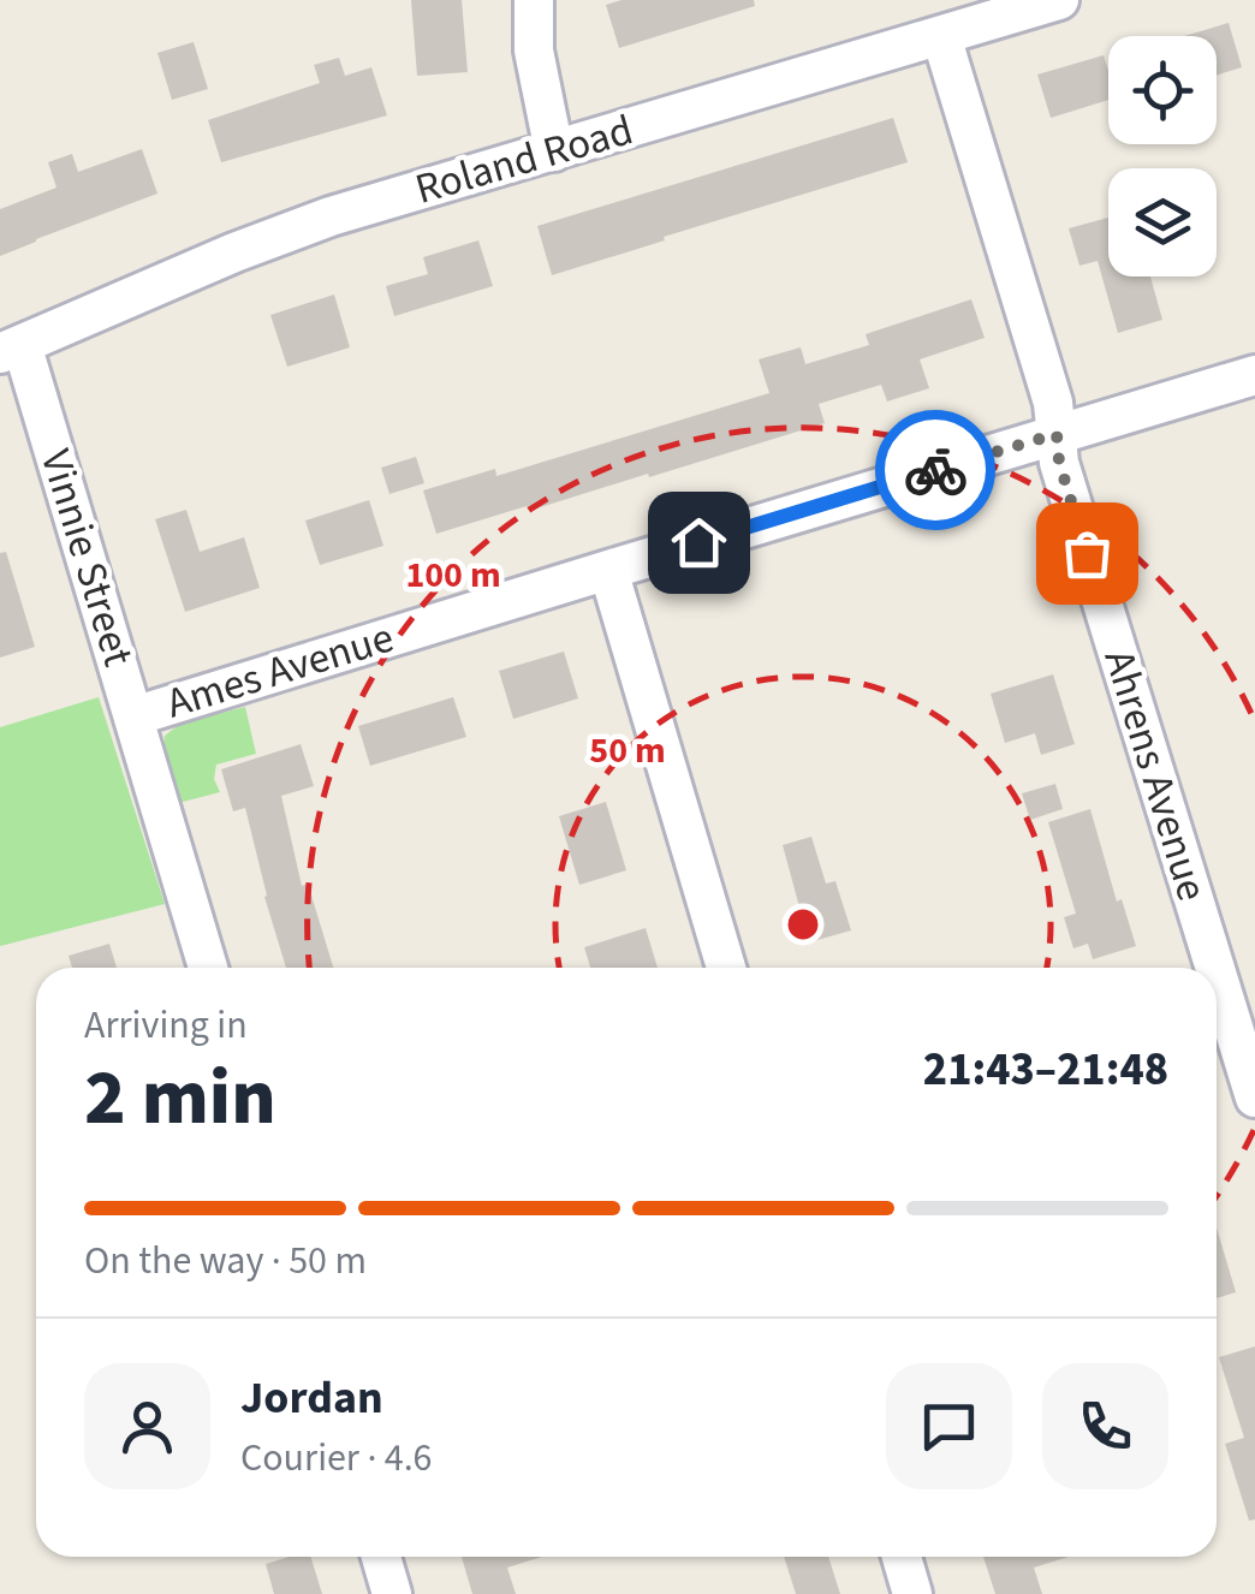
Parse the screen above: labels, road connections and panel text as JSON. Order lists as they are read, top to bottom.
{
  "streets": {
    "street": [
      "Roland Road",
      "Vinnie Street",
      "Ames Avenue",
      "Ahrens Avenue"
    ]
  },
  "crossings": [
    ["Roland Road", "Vinnie Street"],
    ["Roland Road", "Ahrens Avenue"],
    ["Vinnie Street", "Ames Avenue"],
    ["Ames Avenue", "Ahrens Avenue"]
  ],
  "page": {
    "heading": ["2 min", "Arriving in", "21:43–21:48"],
    "panel": ["Jordan", "Courier · 4.6"],
    "bar": "On the way · 50 m"
  },
  "rings": ["100 m", "50 m"]
}
